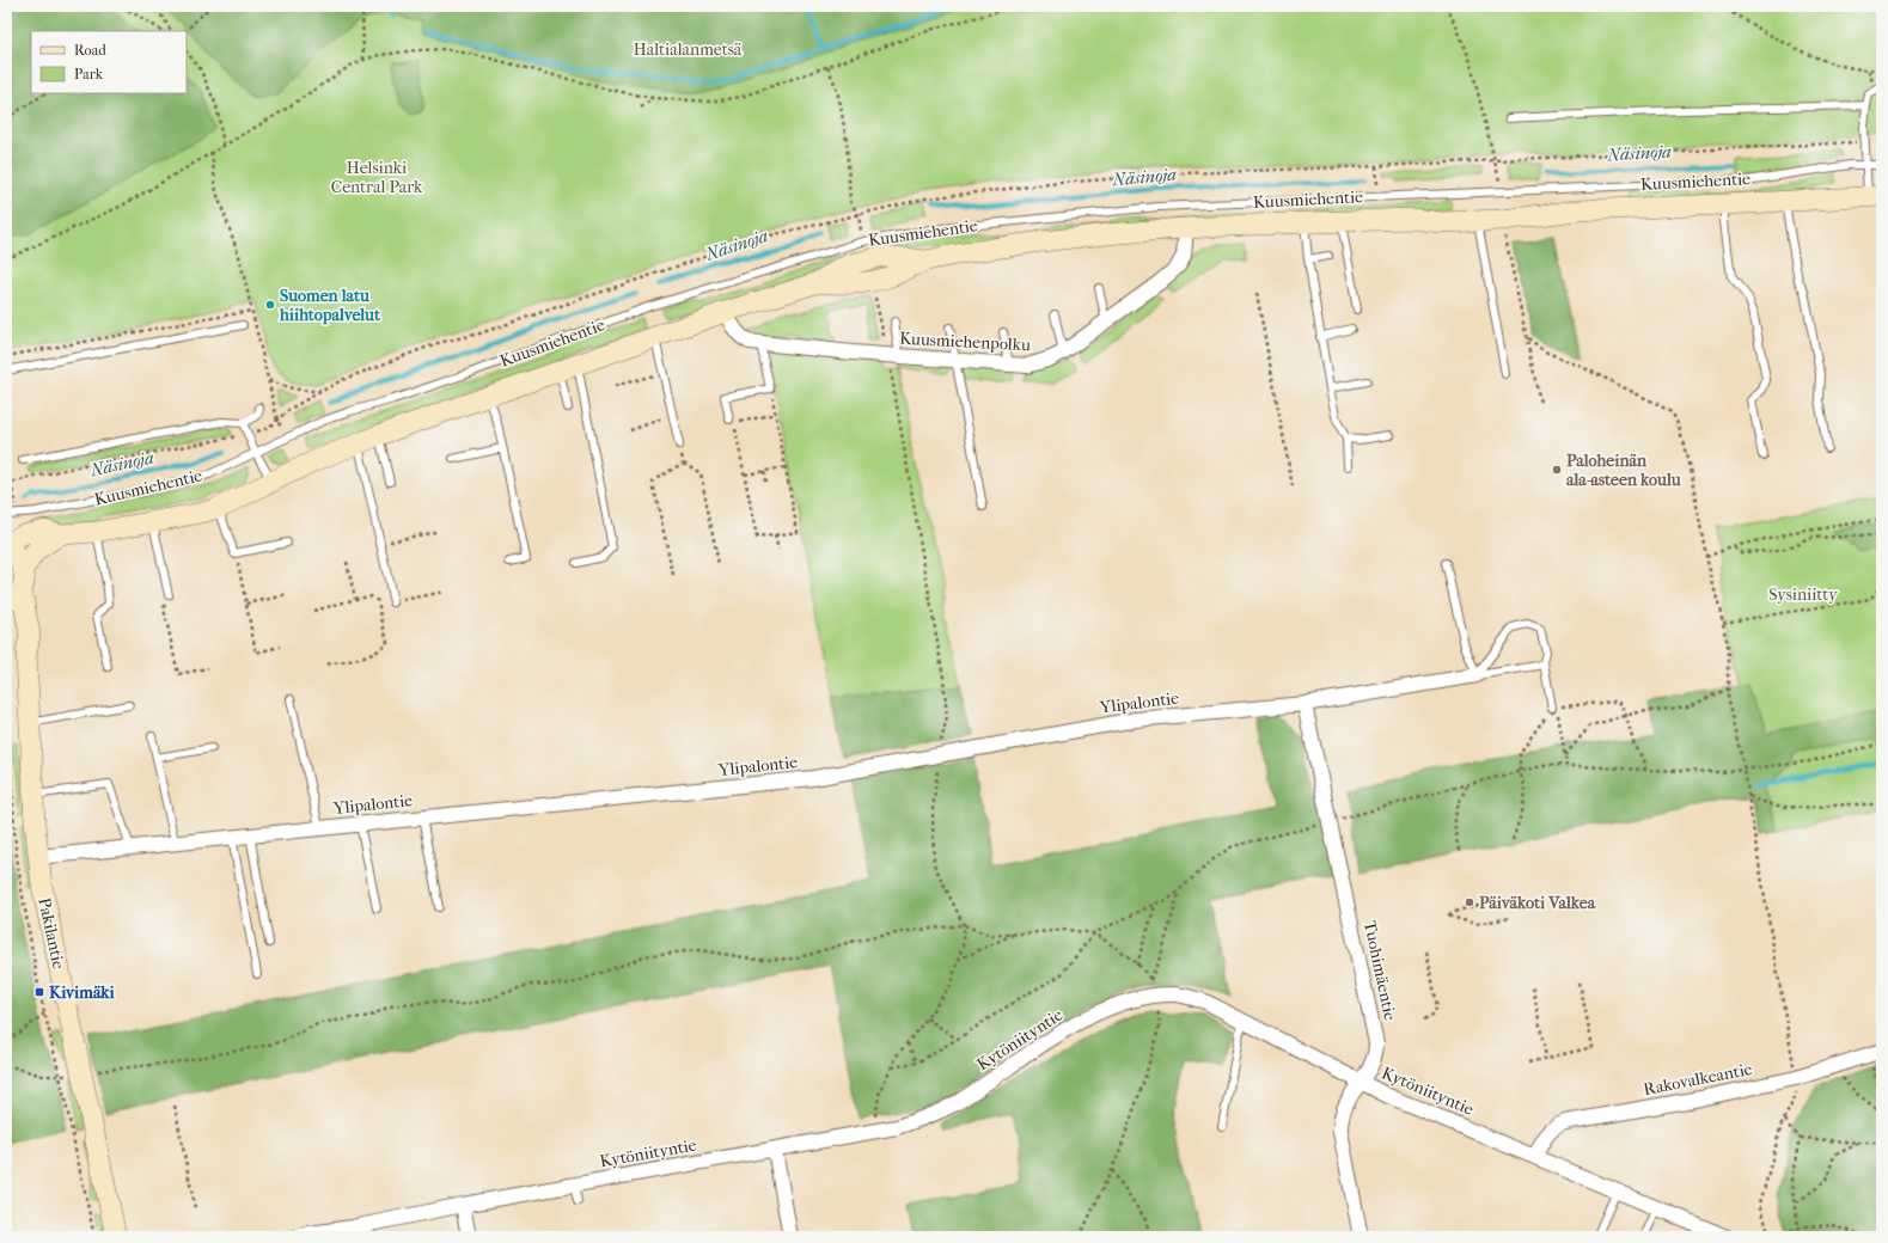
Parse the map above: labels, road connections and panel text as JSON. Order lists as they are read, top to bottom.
{
  "streets": {
    "main road": ["Kuusmiehentie", "Pakilantie"],
    "street": [
      "Kuusmiehenpolku",
      "Ylipalontie",
      "Tuohimäentie",
      "Kytöniityntie",
      "Rakovalkeantie"
    ]
  },
  "crossings": [
    ["Kuusmiehentie", "Kuusmiehenpolku"],
    ["Kuusmiehentie", "Pakilantie"],
    ["Ylipalontie", "Pakilantie"],
    ["Ylipalontie", "Tuohimäentie"],
    ["Tuohimäentie", "Kytöniityntie"],
    ["Kytöniityntie", "Rakovalkeantie"]
  ],
  "water": ["Näsinoja"],
  "parks": ["Haltialanmetsä", "Helsinki Central Park", "Sysiniitty"],
  "places": {
    "other": ["Suomen latu hiihtopalvelut", "Paloheinän ala-asteen koulu", "Päiväkoti Valkea"],
    "transit": ["Kivimäki"]
  },
  "legend": ["Road", "Park"]
}
